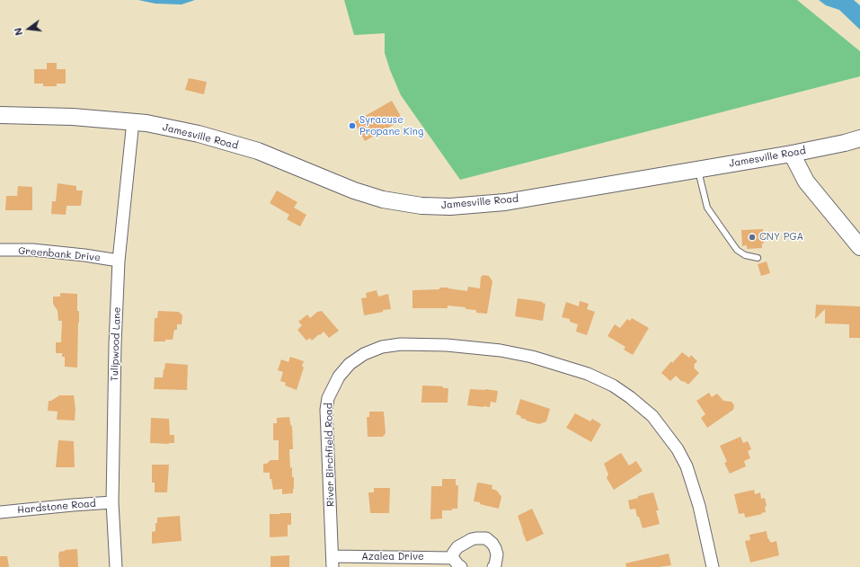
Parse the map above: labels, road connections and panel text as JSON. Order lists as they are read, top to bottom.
{
  "streets": {
    "street": [
      "Jamesville Road",
      "Greenbank Drive",
      "Tulipwood Lane",
      "River Birchfield Road",
      "Hardstone Road",
      "Azalea Drive"
    ]
  },
  "crossings": [
    ["Jamesville Road", "Tulipwood Lane"],
    ["Greenbank Drive", "Tulipwood Lane"],
    ["Tulipwood Lane", "Hardstone Road"],
    ["River Birchfield Road", "Azalea Drive"]
  ],
  "places": ["Syracuse Propane King", "CNY PGA"],
  "north": "left"
}
